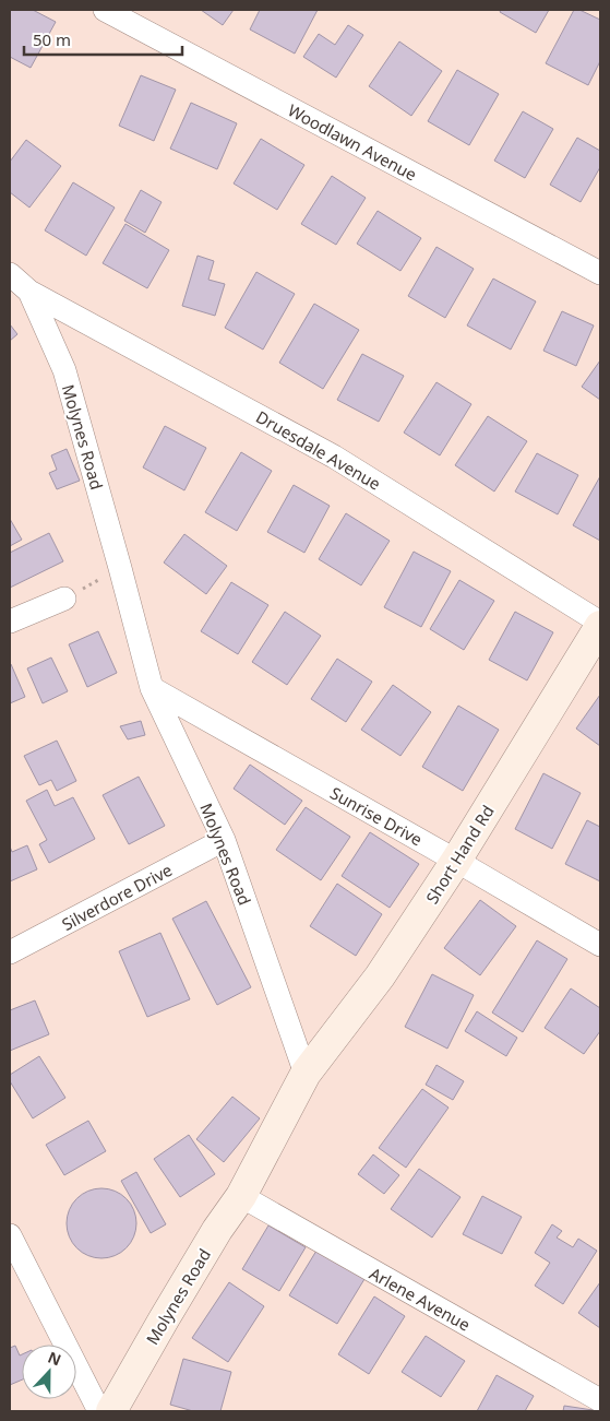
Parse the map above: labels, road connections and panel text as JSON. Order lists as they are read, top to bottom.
{
  "streets": {
    "main road": ["Molynes Road", "Short Hand Rd"],
    "street": [
      "Woodlawn Avenue",
      "Druesdale Avenue",
      "Sunrise Drive",
      "Silverdore Drive",
      "Arlene Avenue"
    ]
  },
  "crossings": [
    ["Molynes Road", "Druesdale Avenue"],
    ["Molynes Road", "Sunrise Drive"],
    ["Molynes Road", "Short Hand Rd"],
    ["Molynes Road", "Silverdore Drive"],
    ["Molynes Road", "Arlene Avenue"],
    ["Druesdale Avenue", "Short Hand Rd"],
    ["Sunrise Drive", "Short Hand Rd"]
  ],
  "scale_bar": "50 m",
  "north": "top"
}
